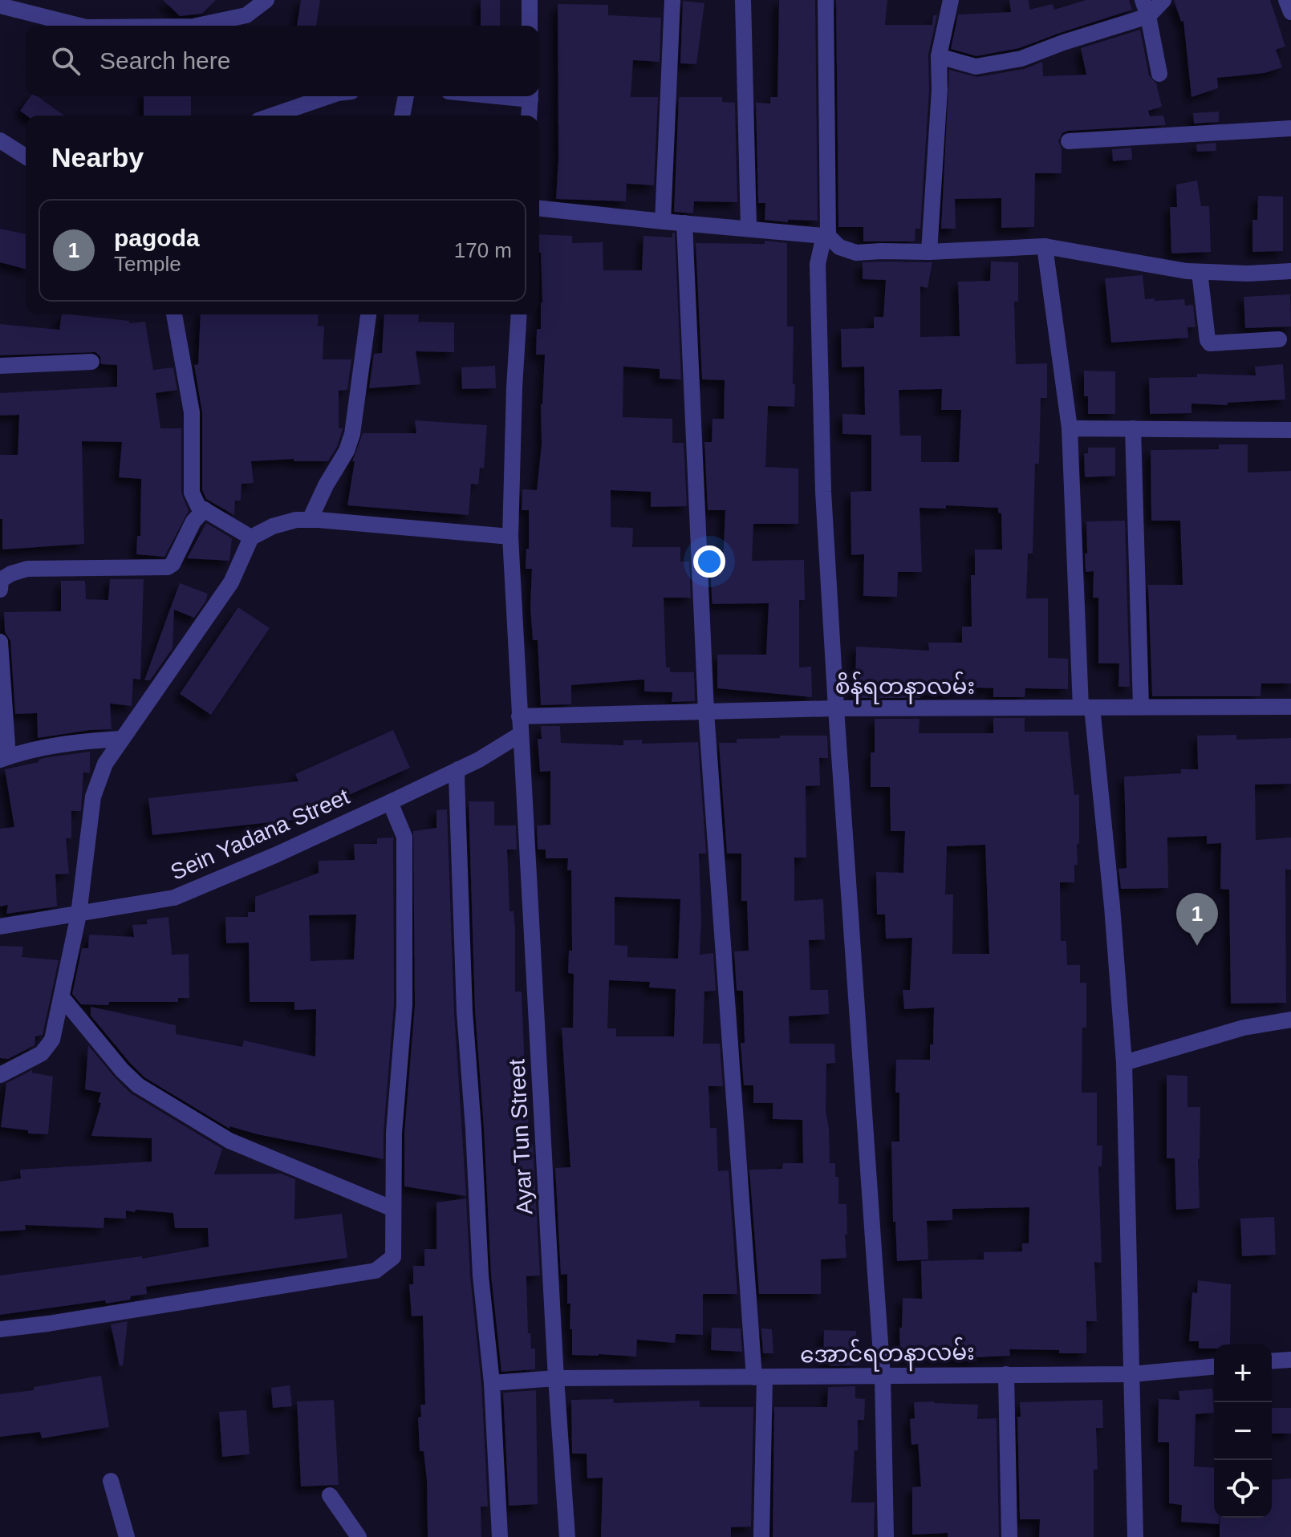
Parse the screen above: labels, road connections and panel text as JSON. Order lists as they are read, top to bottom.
{
  "streets": {
    "street": [
      "စိန်ရတနာလမ်း",
      "Sein Yadana Street",
      "Ayar Tun Street",
      "အောင်ရတနာလမ်း"
    ]
  },
  "crossings": [
    ["စိန်ရတနာလမ်း", "Ayar Tun Street"],
    ["Sein Yadana Street", "Ayar Tun Street"],
    ["Ayar Tun Street", "အောင်ရတနာလမ်း"]
  ],
  "page": {
    "search": "Search here",
    "heading": "Nearby",
    "list": [
      {
        "mark": "1",
        "name": "pagoda",
        "note": "Temple",
        "value": "170 m"
      }
    ],
    "pins": "1",
    "map_buttons": ["+", "−"]
  }
}
